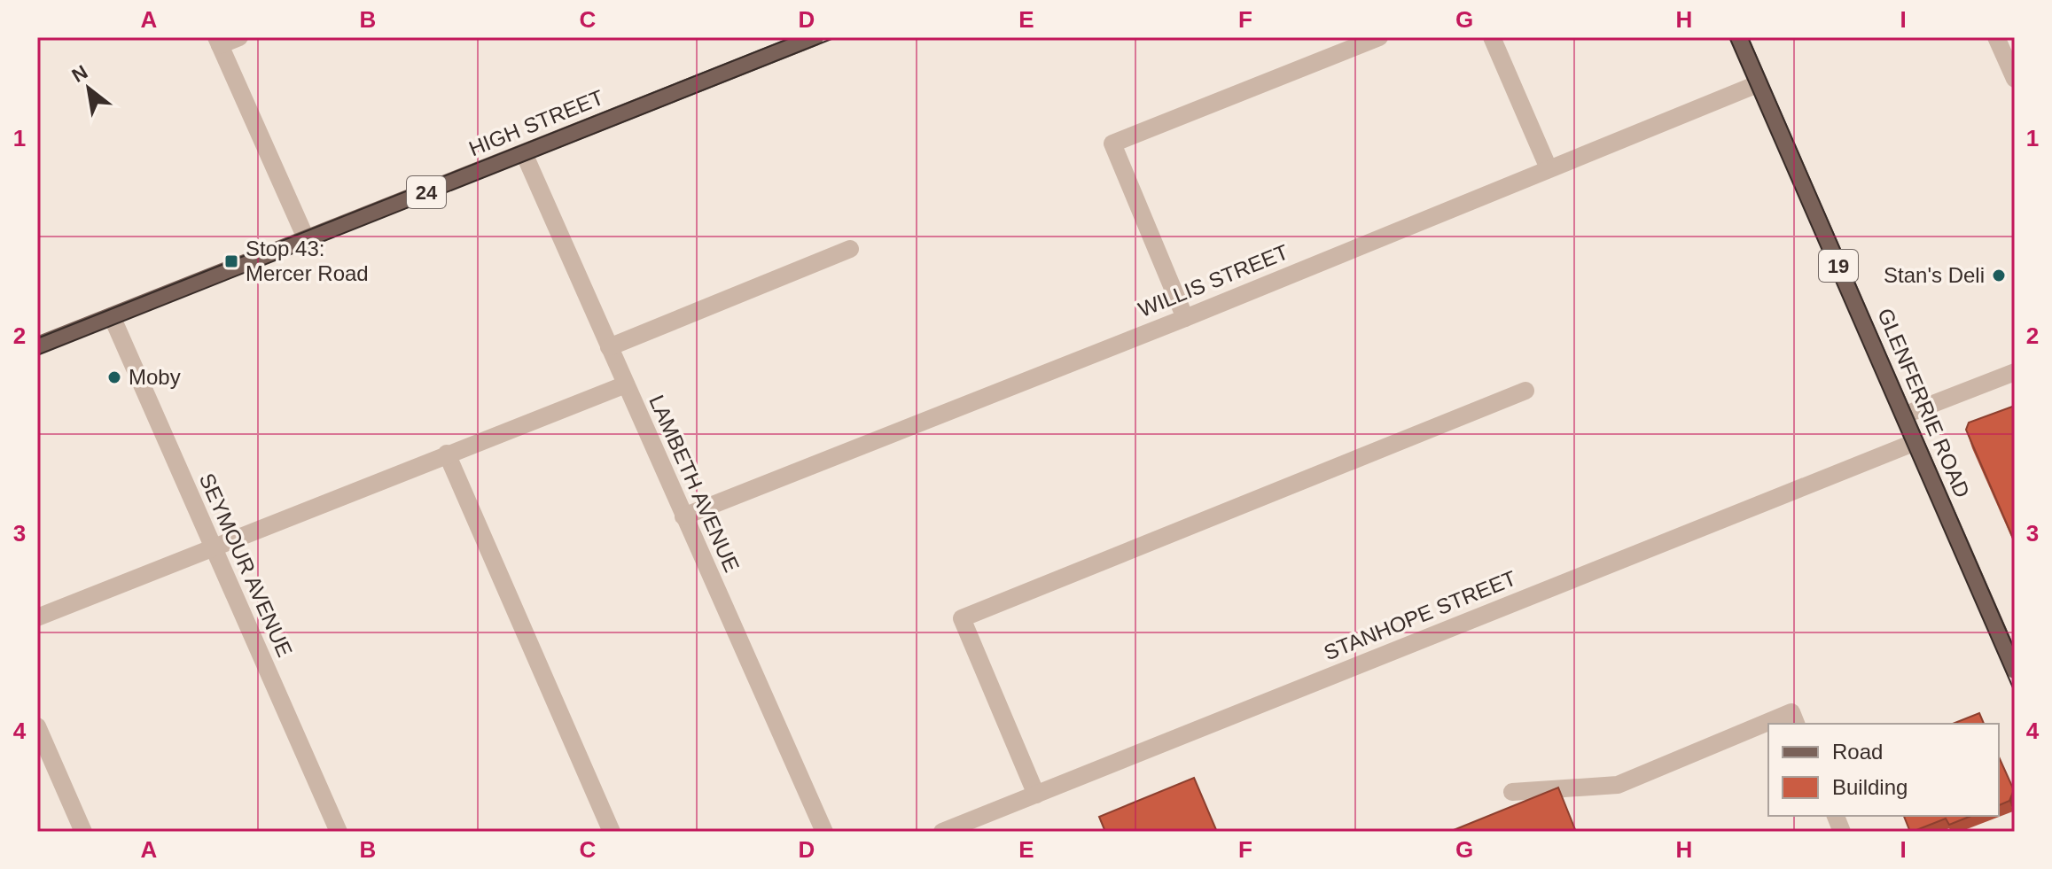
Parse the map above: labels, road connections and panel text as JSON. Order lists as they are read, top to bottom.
{
  "streets": {
    "main road": [
      "HIGH STREET",
      "24",
      "19",
      "GLENFERRIE ROAD"
    ],
    "street": [
      "WILLIS STREET",
      "LAMBETH AVENUE",
      "SEYMOUR AVENUE",
      "STANHOPE STREET"
    ]
  },
  "crossings": [
    ["HIGH STREET", "LAMBETH AVENUE"],
    ["HIGH STREET", "SEYMOUR AVENUE"],
    ["WILLIS STREET", "GLENFERRIE ROAD"],
    ["WILLIS STREET", "LAMBETH AVENUE"],
    ["GLENFERRIE ROAD", "STANHOPE STREET"]
  ],
  "places": {
    "transit": ["Stop 43: Mercer Road"],
    "other": ["Stan's Deli", "Moby"]
  },
  "legend": ["Road", "Building"],
  "north": "top left",
  "grid": {
    "columns": [
      "A",
      "B",
      "C",
      "D",
      "E",
      "F",
      "G",
      "H",
      "I"
    ],
    "rows": [
      "1",
      "2",
      "3",
      "4"
    ]
  }
}
